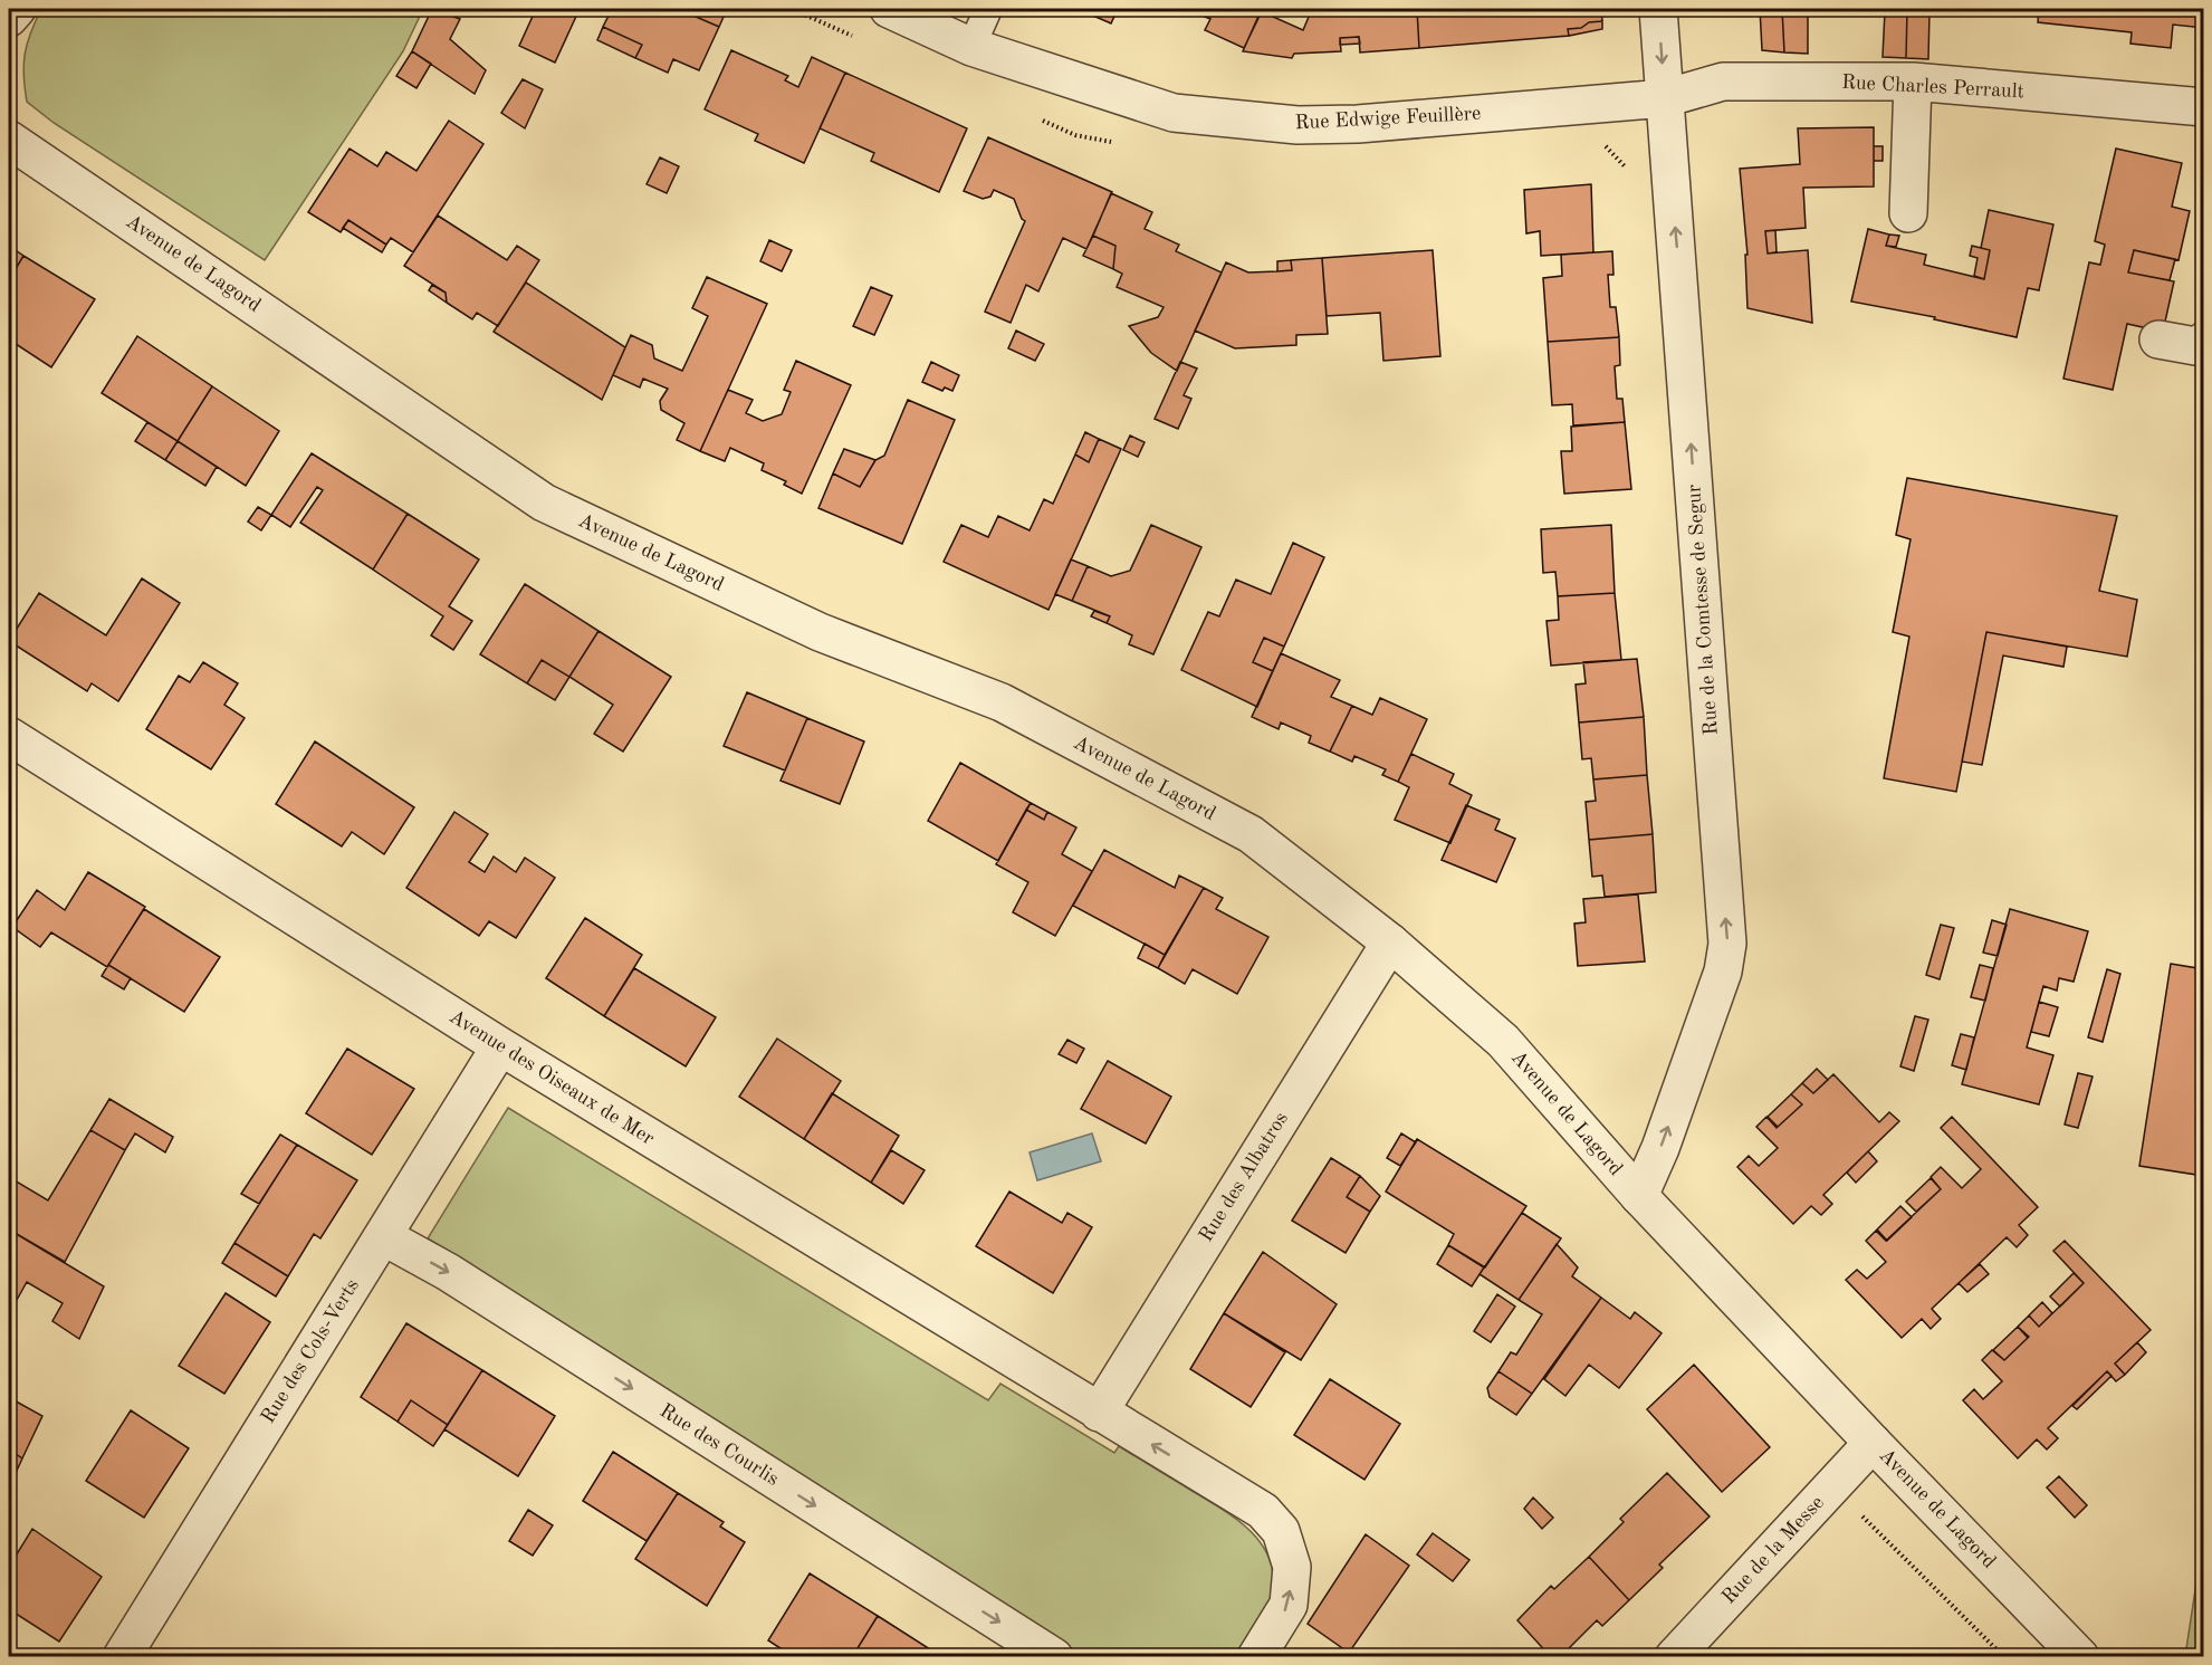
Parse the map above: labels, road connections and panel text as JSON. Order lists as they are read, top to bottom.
{
  "streets": {
    "street": [
      "Rue Charles Perrault",
      "Rue Edwige Feuillère",
      "Avenue de Lagord",
      "Rue de la Comtesse de Segur",
      "Avenue des Oiseaux de Mer",
      "Rue des Albatros",
      "Rue des Cols-Verts",
      "Rue des Courlis",
      "Rue de la Messe"
    ]
  },
  "crossings": [
    ["Rue Charles Perrault", "Rue Edwige Feuillère"],
    ["Rue Charles Perrault", "Rue de la Comtesse de Segur"],
    ["Rue Edwige Feuillère", "Rue de la Comtesse de Segur"],
    ["Avenue de Lagord", "Rue de la Comtesse de Segur"],
    ["Avenue de Lagord", "Rue des Albatros"],
    ["Avenue de Lagord", "Rue de la Messe"],
    ["Avenue des Oiseaux de Mer", "Rue des Albatros"],
    ["Avenue des Oiseaux de Mer", "Rue des Cols-Verts"],
    ["Rue des Cols-Verts", "Rue des Courlis"]
  ],
  "one_way": ["Rue de la Comtesse de Segur", "Rue des Courlis"]
}
